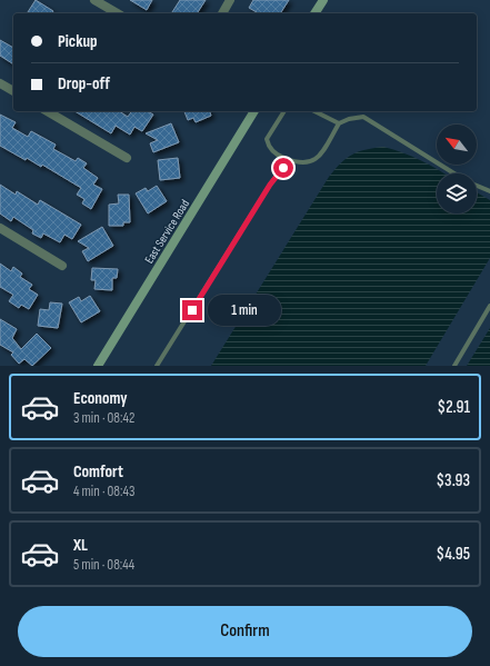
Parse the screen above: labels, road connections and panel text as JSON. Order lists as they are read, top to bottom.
{
  "streets": {
    "street": ["East Service Road"]
  },
  "north": "top left",
  "page": {
    "banner": ["Pickup", "Drop-off"],
    "bubble": "1 min",
    "list": [
      {
        "name": "Economy",
        "note": "3 min · 08:42",
        "value": "$2.91"
      },
      {
        "name": "Comfort",
        "note": "4 min · 08:43",
        "value": "$3.93"
      },
      {
        "name": "XL",
        "note": "5 min · 08:44",
        "value": "$4.95"
      }
    ],
    "buttons": "Confirm"
  }
}
